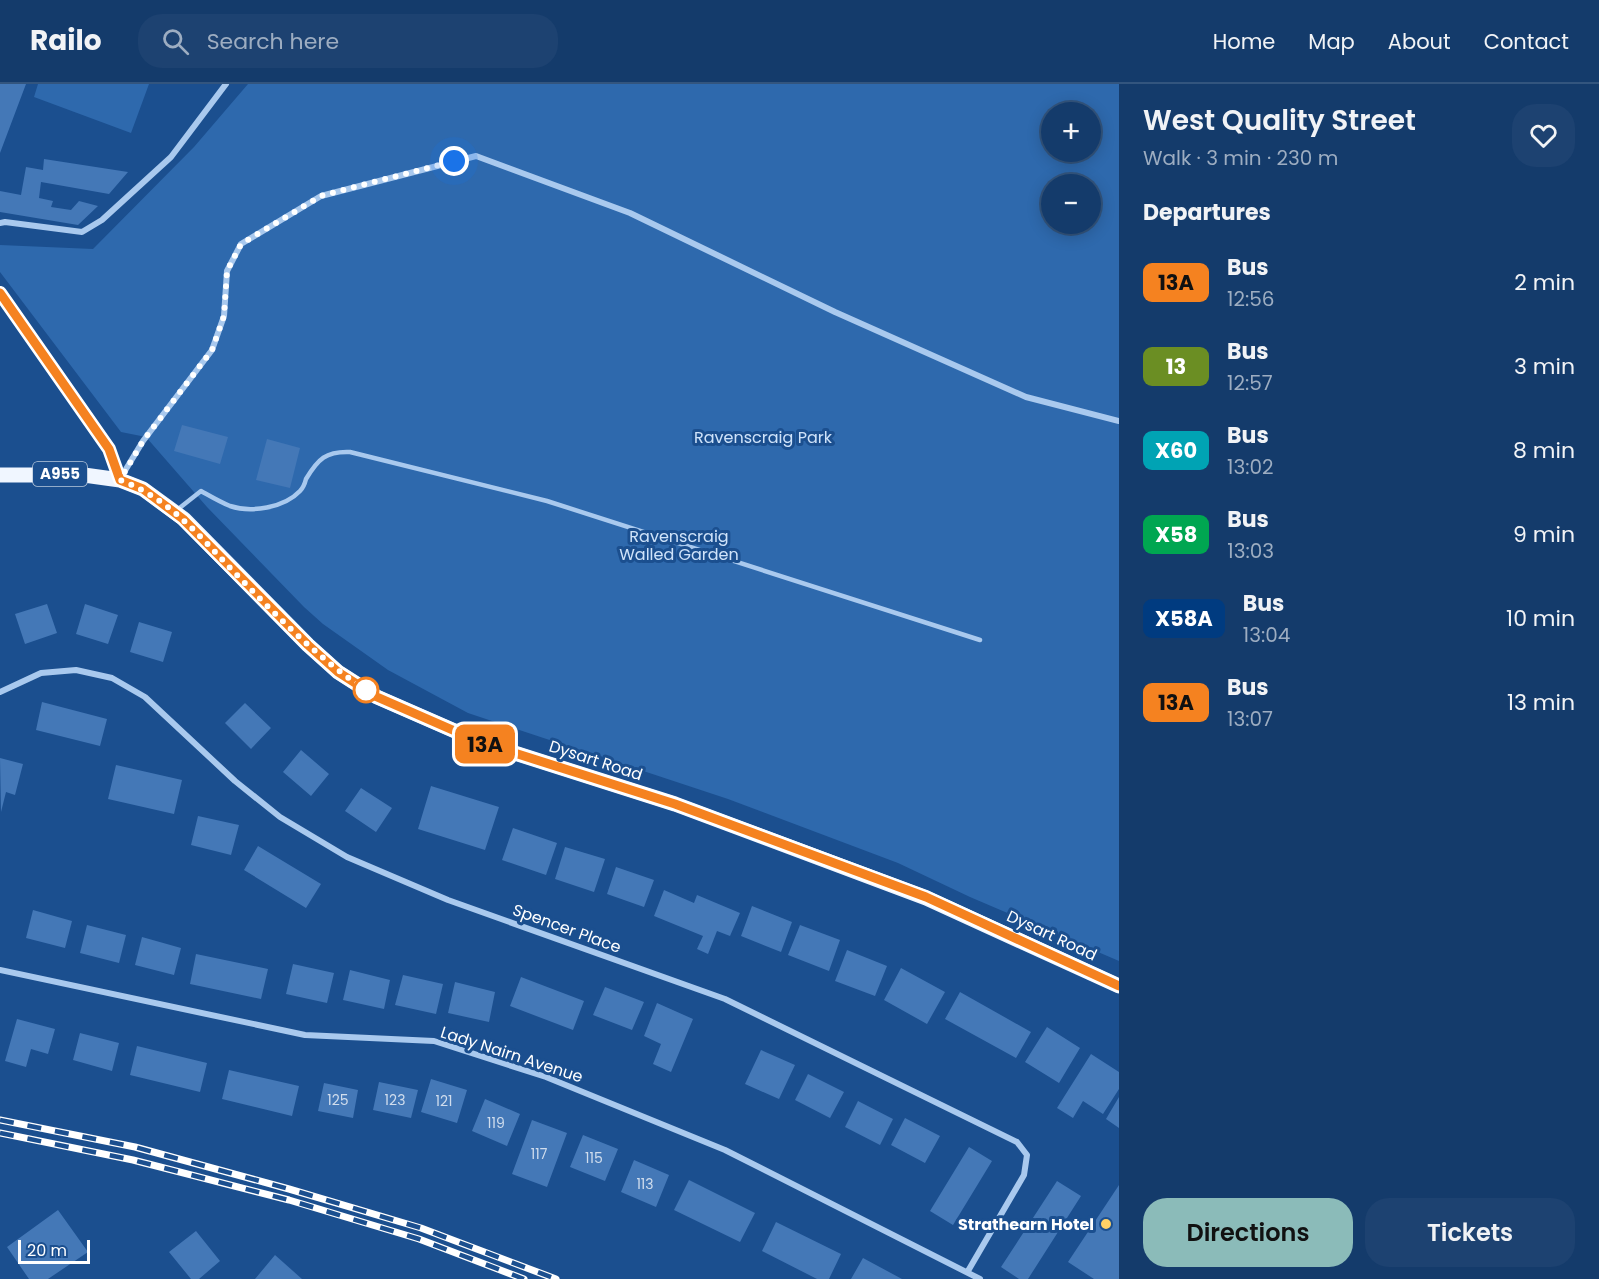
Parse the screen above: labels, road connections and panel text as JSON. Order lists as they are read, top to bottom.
{
  "streets": {
    "main road": ["A955", "Dysart Road"],
    "street": ["Spencer Place", "Lady Nairn Avenue"]
  },
  "crossings": [
    ["A955", "Dysart Road"],
    ["Spencer Place", "Lady Nairn Avenue"]
  ],
  "parks": ["Ravenscraig Park", "Ravenscraig Walled Garden"],
  "places": ["Strathearn Hotel"],
  "lines": ["bus line 13A"],
  "house_numbers": [
    "125",
    "123",
    "121",
    "119",
    "117",
    "115",
    "113"
  ],
  "scale_bar": "20 m",
  "page": {
    "header": "Railo",
    "search": "Search here",
    "nav": [
      "Home",
      "Map",
      "About",
      "Contact"
    ],
    "on_map": "13A",
    "heading": [
      ["West Quality Street", "Walk · 3 min · 230 m"],
      "Departures"
    ],
    "map_buttons": ["+", "−"],
    "list": [
      {
        "mark": "13A",
        "name": "Bus",
        "note": "12:56",
        "value": "2 min"
      },
      {
        "mark": "13",
        "name": "Bus",
        "note": "12:57",
        "value": "3 min"
      },
      {
        "mark": "X60",
        "name": "Bus",
        "note": "13:02",
        "value": "8 min"
      },
      {
        "mark": "X58",
        "name": "Bus",
        "note": "13:03",
        "value": "9 min"
      },
      {
        "mark": "X58A",
        "name": "Bus",
        "note": "13:04",
        "value": "10 min"
      },
      {
        "mark": "13A",
        "name": "Bus",
        "note": "13:07",
        "value": "13 min"
      }
    ],
    "buttons": ["Directions", "Tickets"],
    "scale": "20 m"
  }
}
